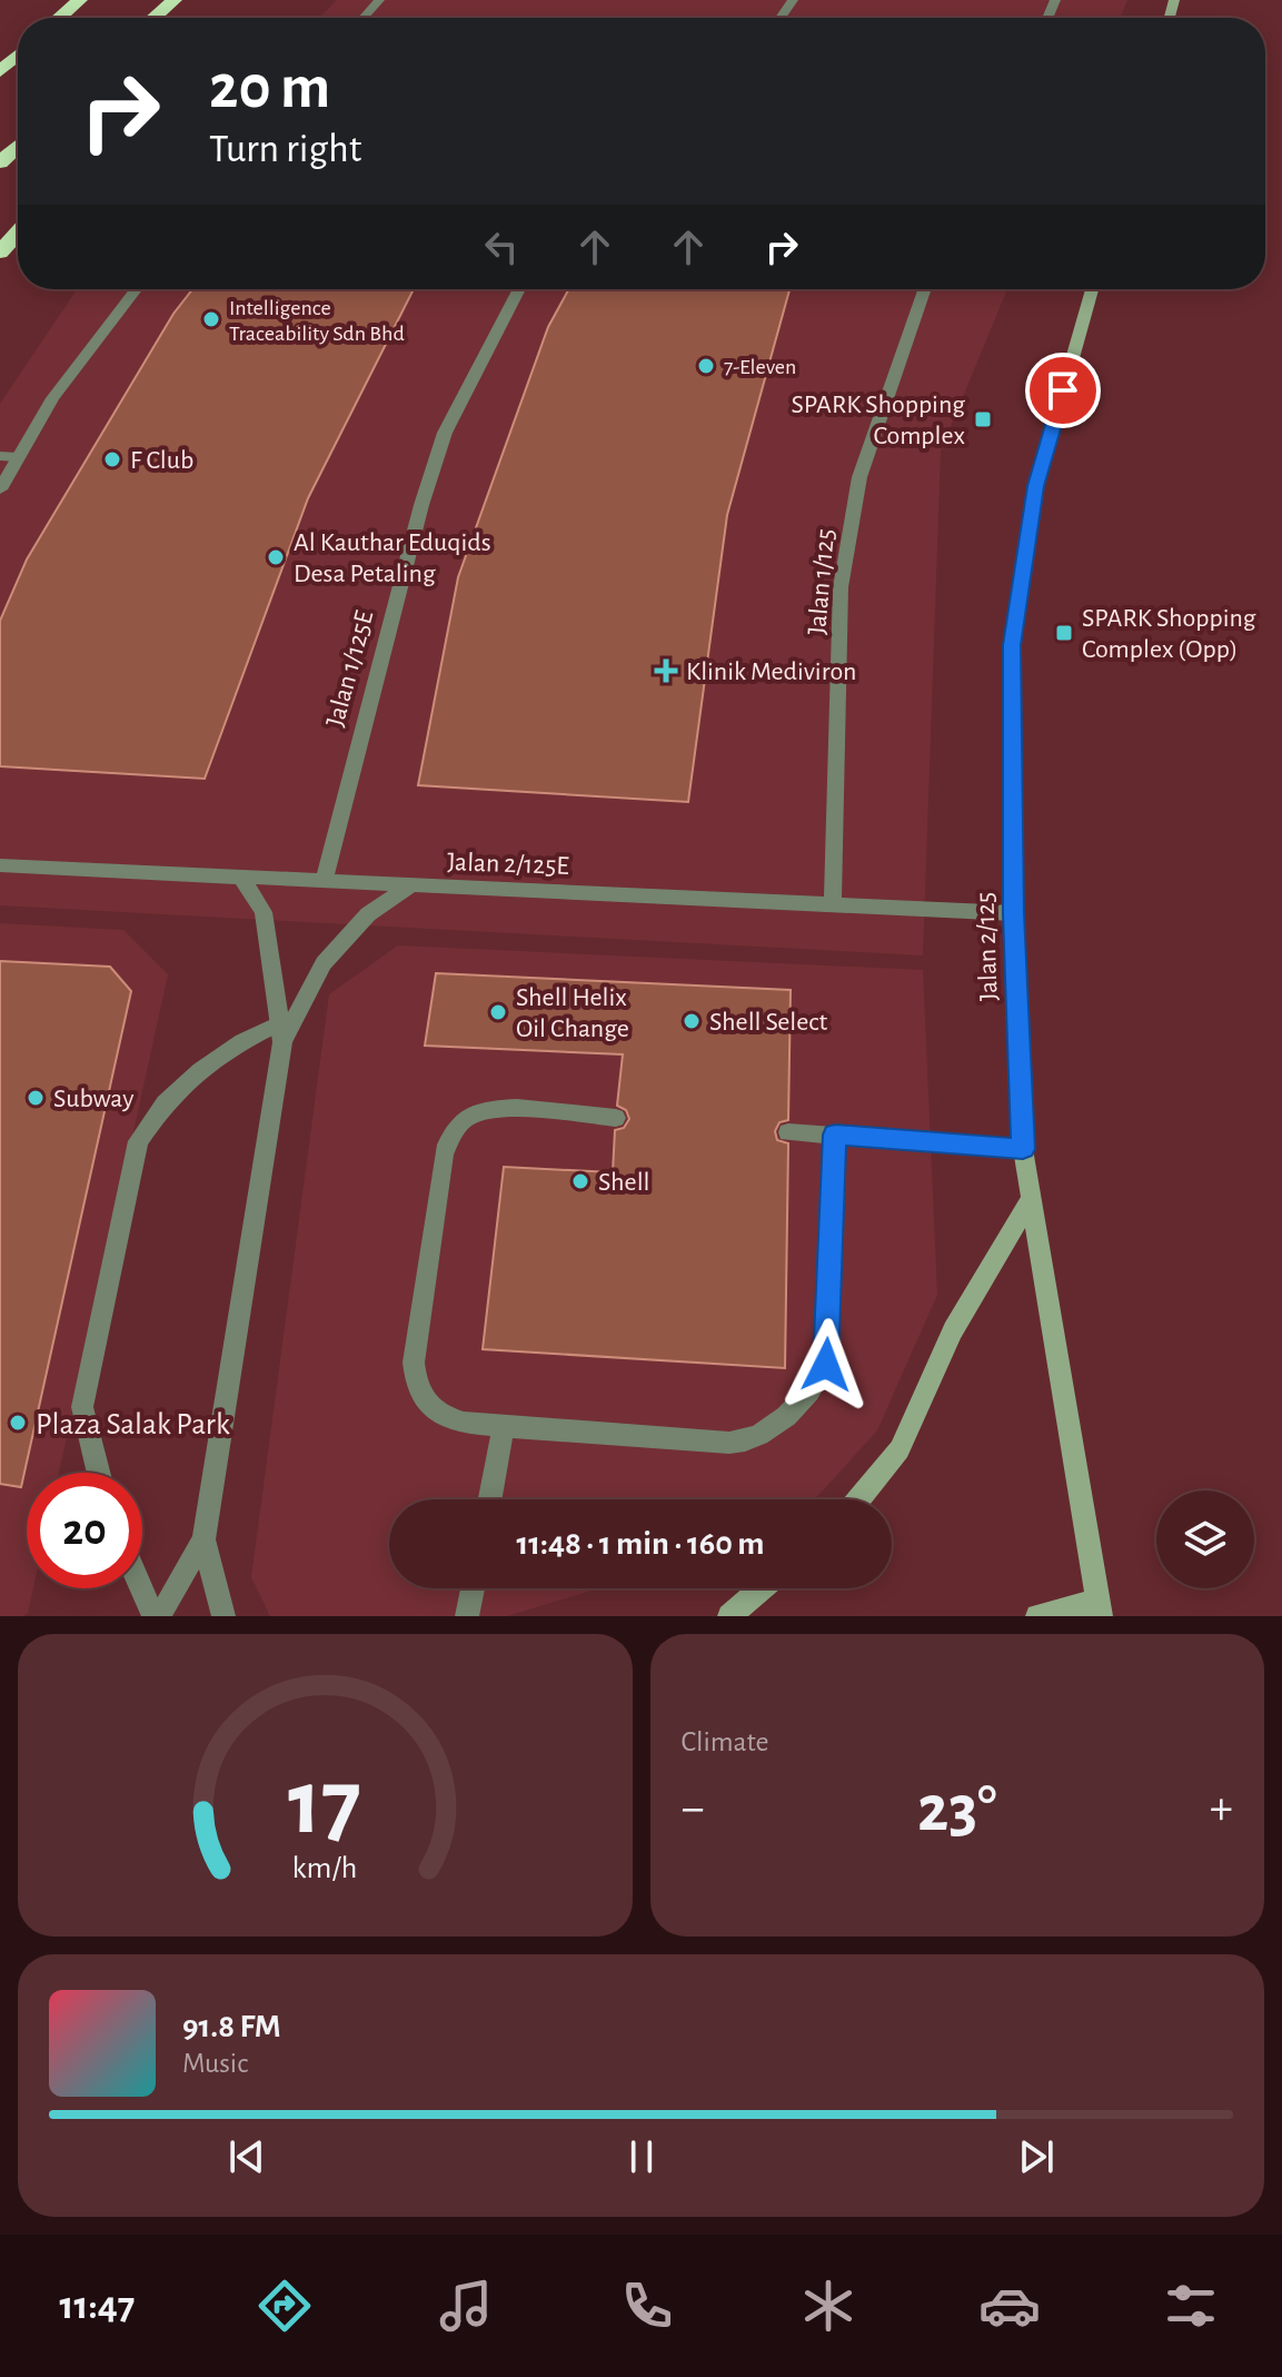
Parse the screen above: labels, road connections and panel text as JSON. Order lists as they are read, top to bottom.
{
  "streets": {
    "street": [
      "Jalan 1/125",
      "Jalan 1/125E",
      "Jalan 2/125E",
      "Jalan 2/125"
    ]
  },
  "crossings": [
    ["Jalan 1/125", "Jalan 2/125E"],
    ["Jalan 1/125E", "Jalan 2/125E"],
    ["Jalan 2/125E", "Jalan 2/125"]
  ],
  "places": {
    "other": [
      "Intelligence Traceability Sdn Bhd",
      "7-Eleven",
      "F Club",
      "Al Kauthar Eduqids Desa Petaling",
      "Shell Helix Oil Change",
      "Shell Select",
      "Subway",
      "Shell",
      "Plaza Salak Park"
    ],
    "transit": ["SPARK Shopping Complex", "SPARK Shopping Complex (Opp)"],
    "health": ["Klinik Mediviron"]
  },
  "page": {
    "turn": ["20 m", "Turn right"],
    "limit": "20",
    "trip": "11:48 · 1 min · 160 m",
    "tile": "Climate",
    "heat": ["−", "23°", "+"],
    "song": ["91.8 FM", "Music"],
    "tabs": "11:47",
    "gauge": ["17", "km/h"]
  }
}
